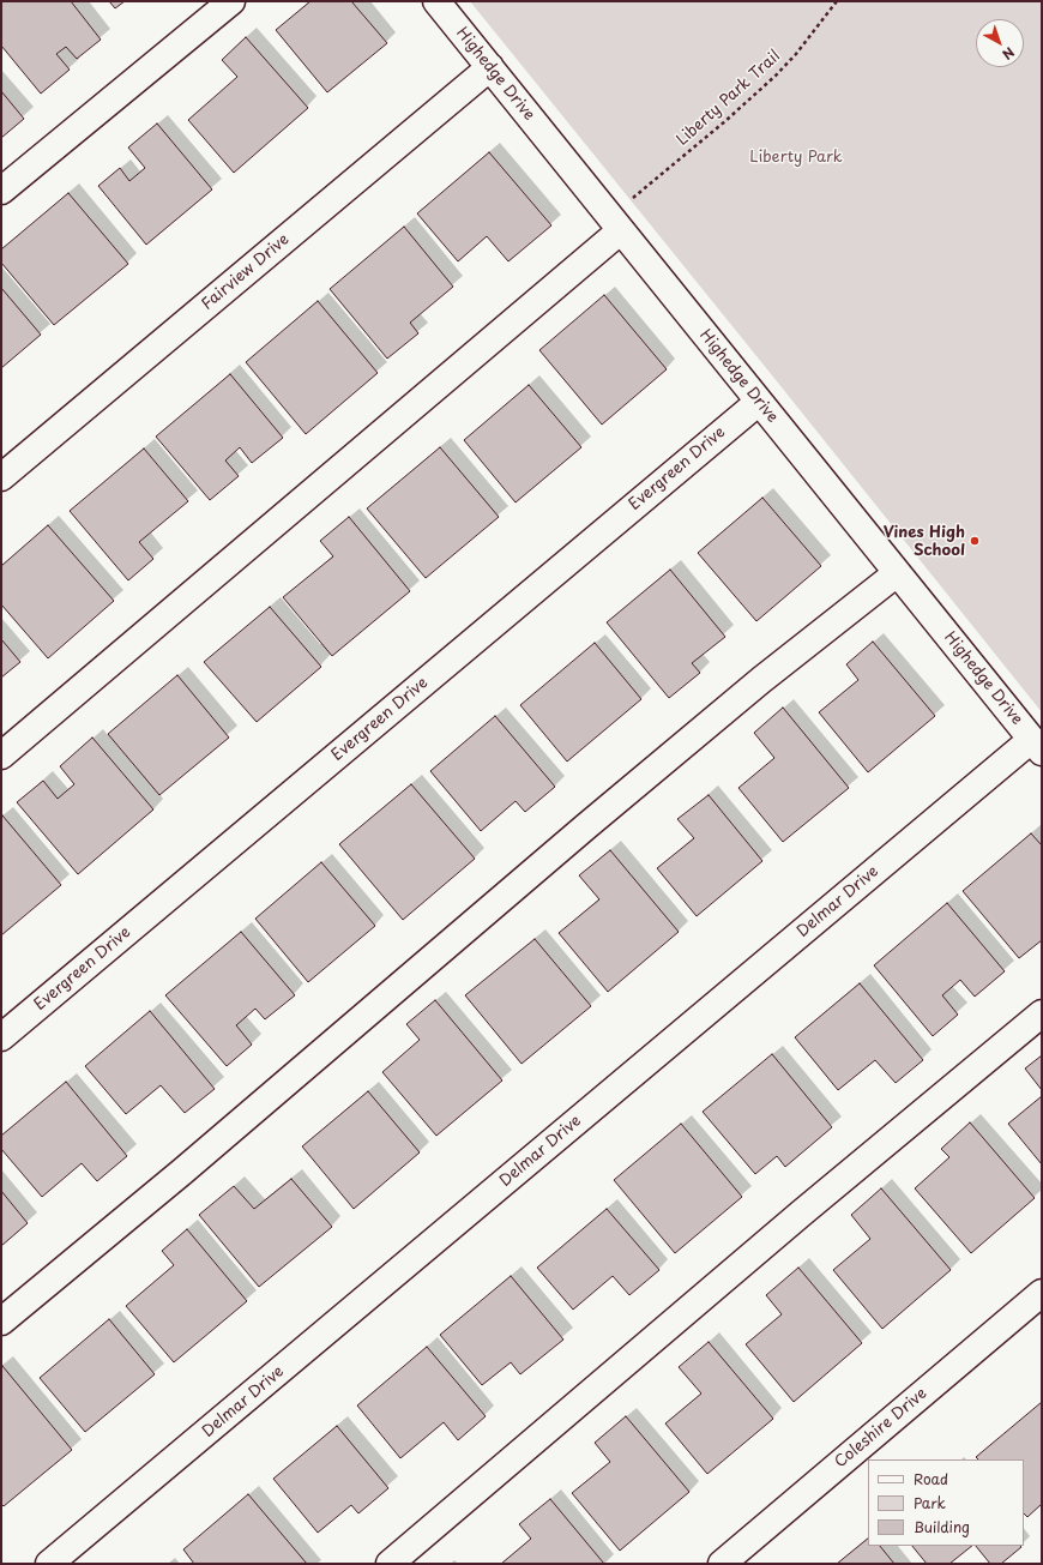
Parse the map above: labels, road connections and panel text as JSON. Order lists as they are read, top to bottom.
{
  "streets": {
    "street": [
      "Highedge Drive",
      "Fairview Drive",
      "Evergreen Drive",
      "Delmar Drive",
      "Coleshire Drive"
    ],
    "path": ["Liberty Park Trail"]
  },
  "crossings": [
    ["Highedge Drive", "Fairview Drive"],
    ["Highedge Drive", "Evergreen Drive"],
    ["Highedge Drive", "Delmar Drive"]
  ],
  "parks": ["Liberty Park"],
  "places": ["Vines High School"],
  "legend": ["Road", "Park", "Building"],
  "north": "bottom right"
}
